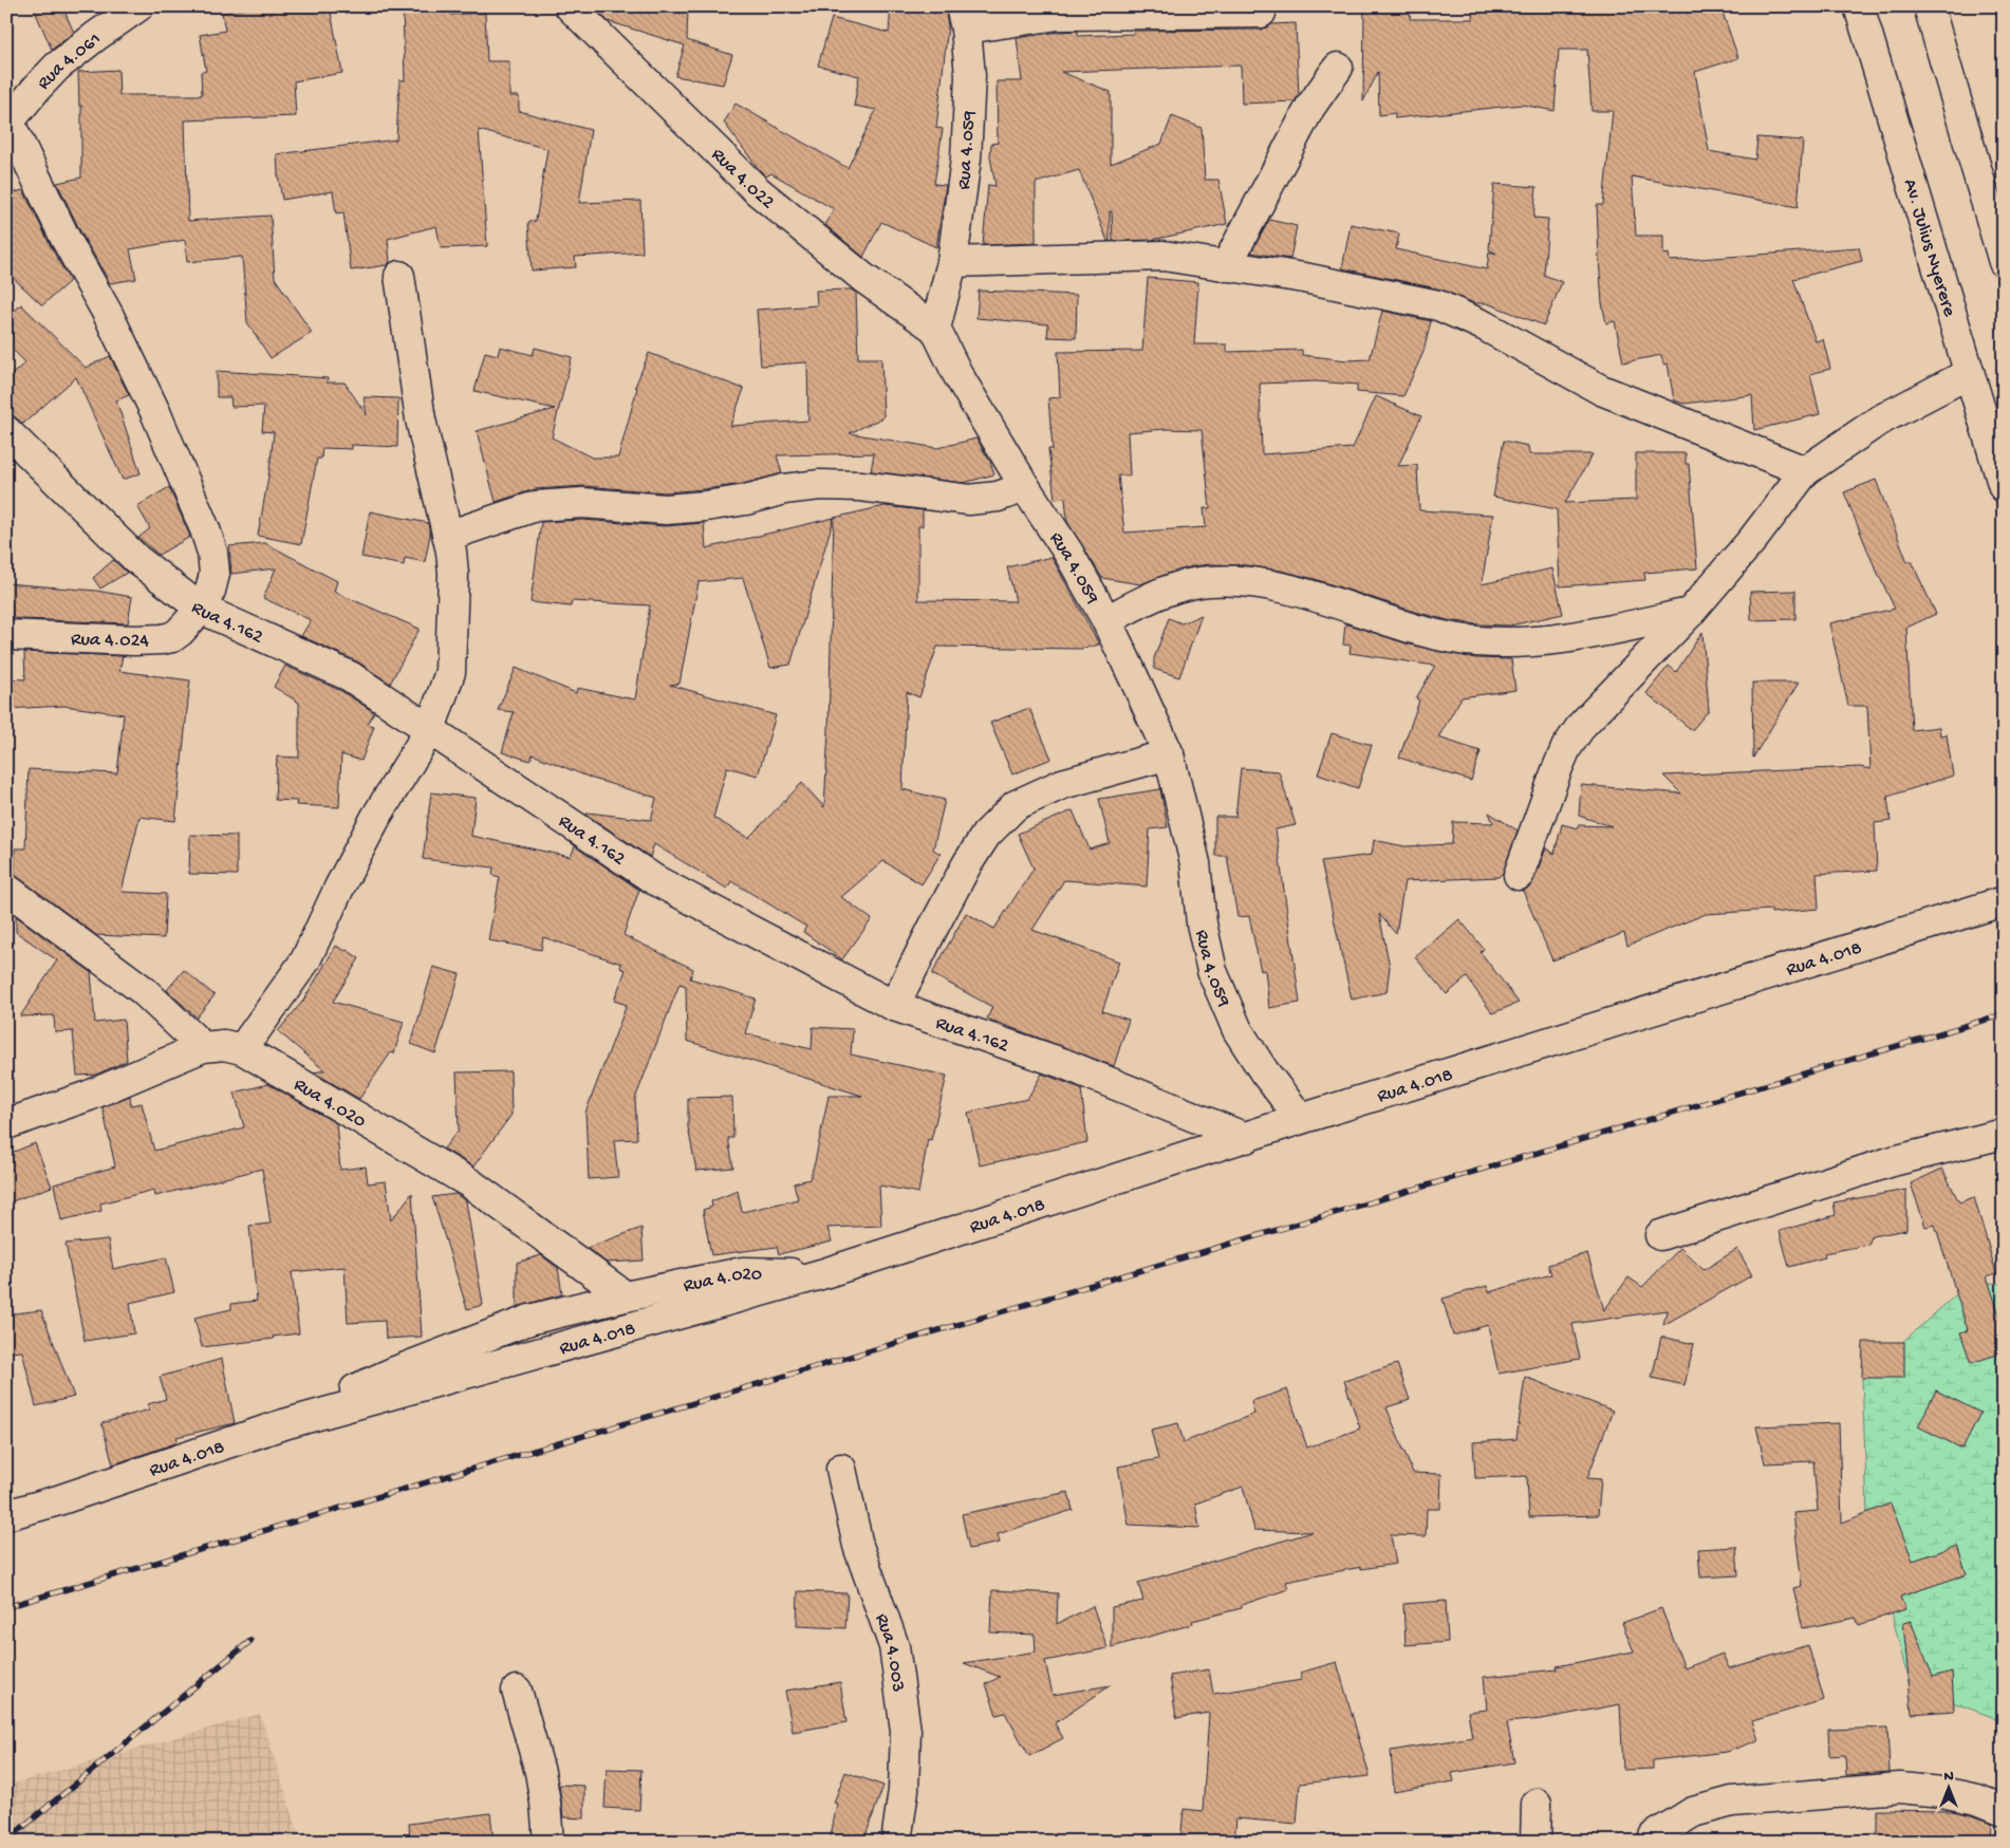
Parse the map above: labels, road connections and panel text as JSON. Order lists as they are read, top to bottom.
{
  "streets": {
    "street": [
      "Rua 4.061",
      "Rua 4.059",
      "Rua 4.022",
      "Av. Julius Nyerere",
      "Rua 4.162",
      "Rua 4.024",
      "Rua 4.018",
      "Rua 4.020",
      "Rua 4.003"
    ]
  },
  "crossings": [
    ["Rua 4.061", "Rua 4.024"],
    ["Rua 4.059", "Rua 4.022"],
    ["Rua 4.059", "Rua 4.018"],
    ["Rua 4.162", "Rua 4.024"],
    ["Rua 4.162", "Rua 4.018"],
    ["Rua 4.018", "Rua 4.020"]
  ],
  "north": "top"
}
